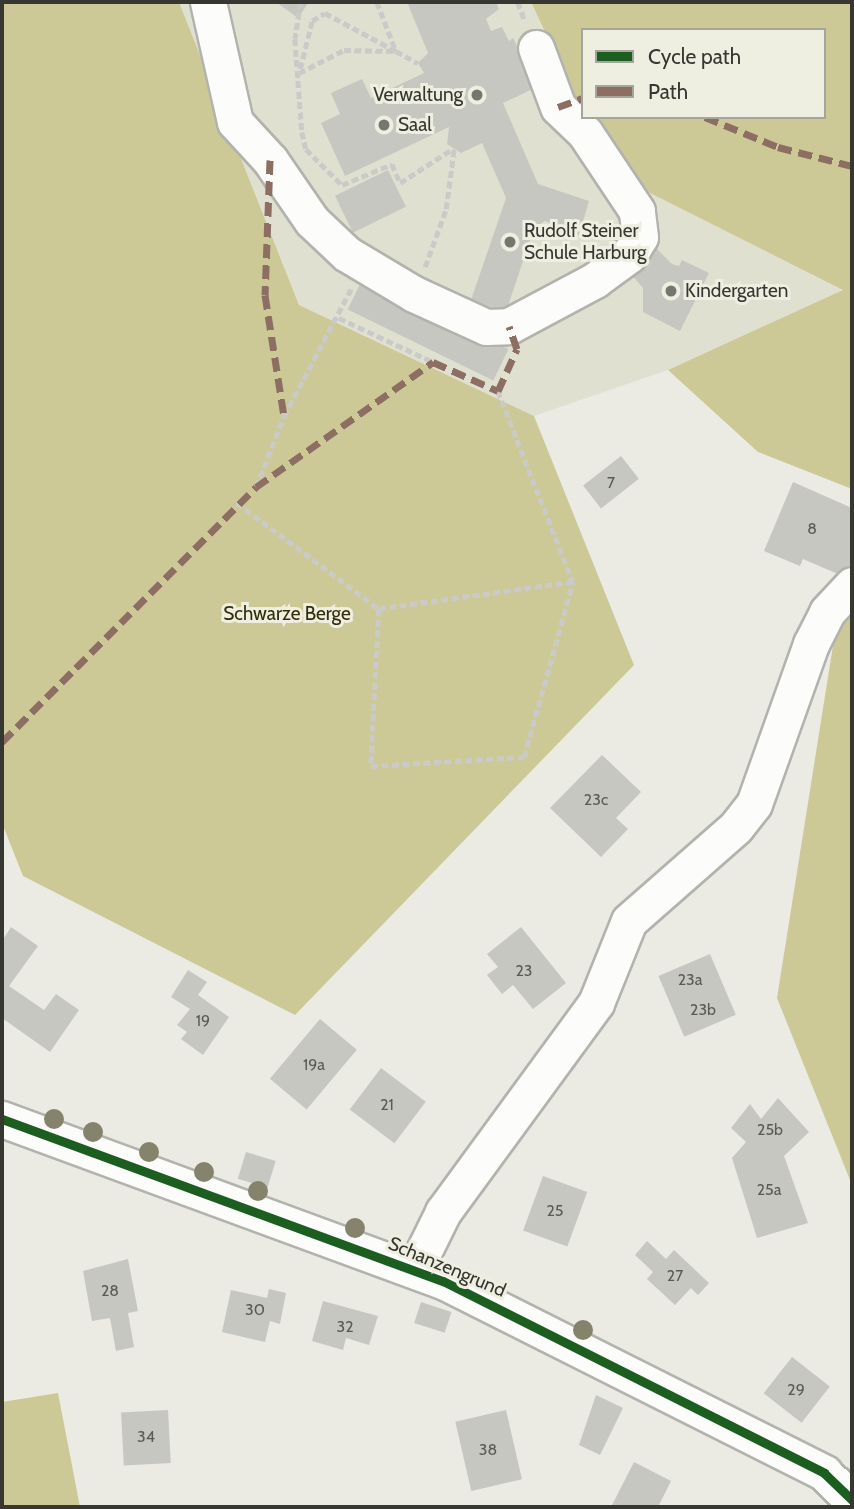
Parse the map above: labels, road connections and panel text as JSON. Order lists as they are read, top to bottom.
{
  "streets": {
    "street": ["Schanzengrund"]
  },
  "parks": ["Schwarze Berge"],
  "places": [
    "Verwaltung",
    "Saal",
    "Rudolf Steiner Schule Harburg",
    "Kindergarten"
  ],
  "house_numbers": [
    "7",
    "8",
    "23c",
    "23",
    "23a",
    "23b",
    "19",
    "19a",
    "21",
    "25b",
    "25a",
    "25",
    "27",
    "28",
    "30",
    "32",
    "29",
    "34",
    "38"
  ],
  "legend": ["Cycle path", "Path"]
}
